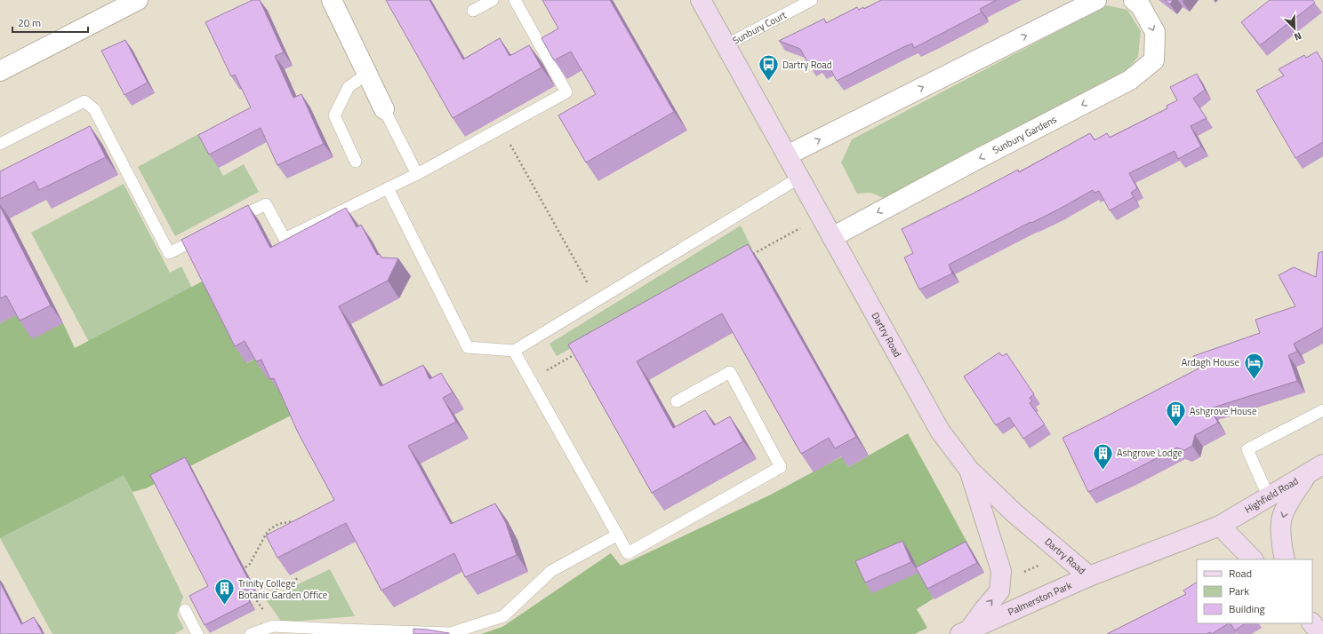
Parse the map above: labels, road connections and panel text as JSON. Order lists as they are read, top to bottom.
{
  "streets": {
    "main road": ["Dartry Road", "Highfield Road", "Palmerston Park"],
    "street": ["Sunbury Gardens"],
    "lane": ["Sunbury Court"]
  },
  "crossings": [
    ["Sunbury Court", "Dartry Road"],
    ["Sunbury Gardens", "Dartry Road"],
    ["Dartry Road", "Palmerston Park"],
    ["Highfield Road", "Palmerston Park"]
  ],
  "places": {
    "bus stop": ["Dartry Road"],
    "hotel": ["Ardagh House"],
    "building": ["Ashgrove House", "Ashgrove Lodge", "Trinity College Botanic Garden Office"]
  },
  "legend": ["Road", "Park", "Building"],
  "scale_bar": "20 m",
  "north": "bottom right"
}
